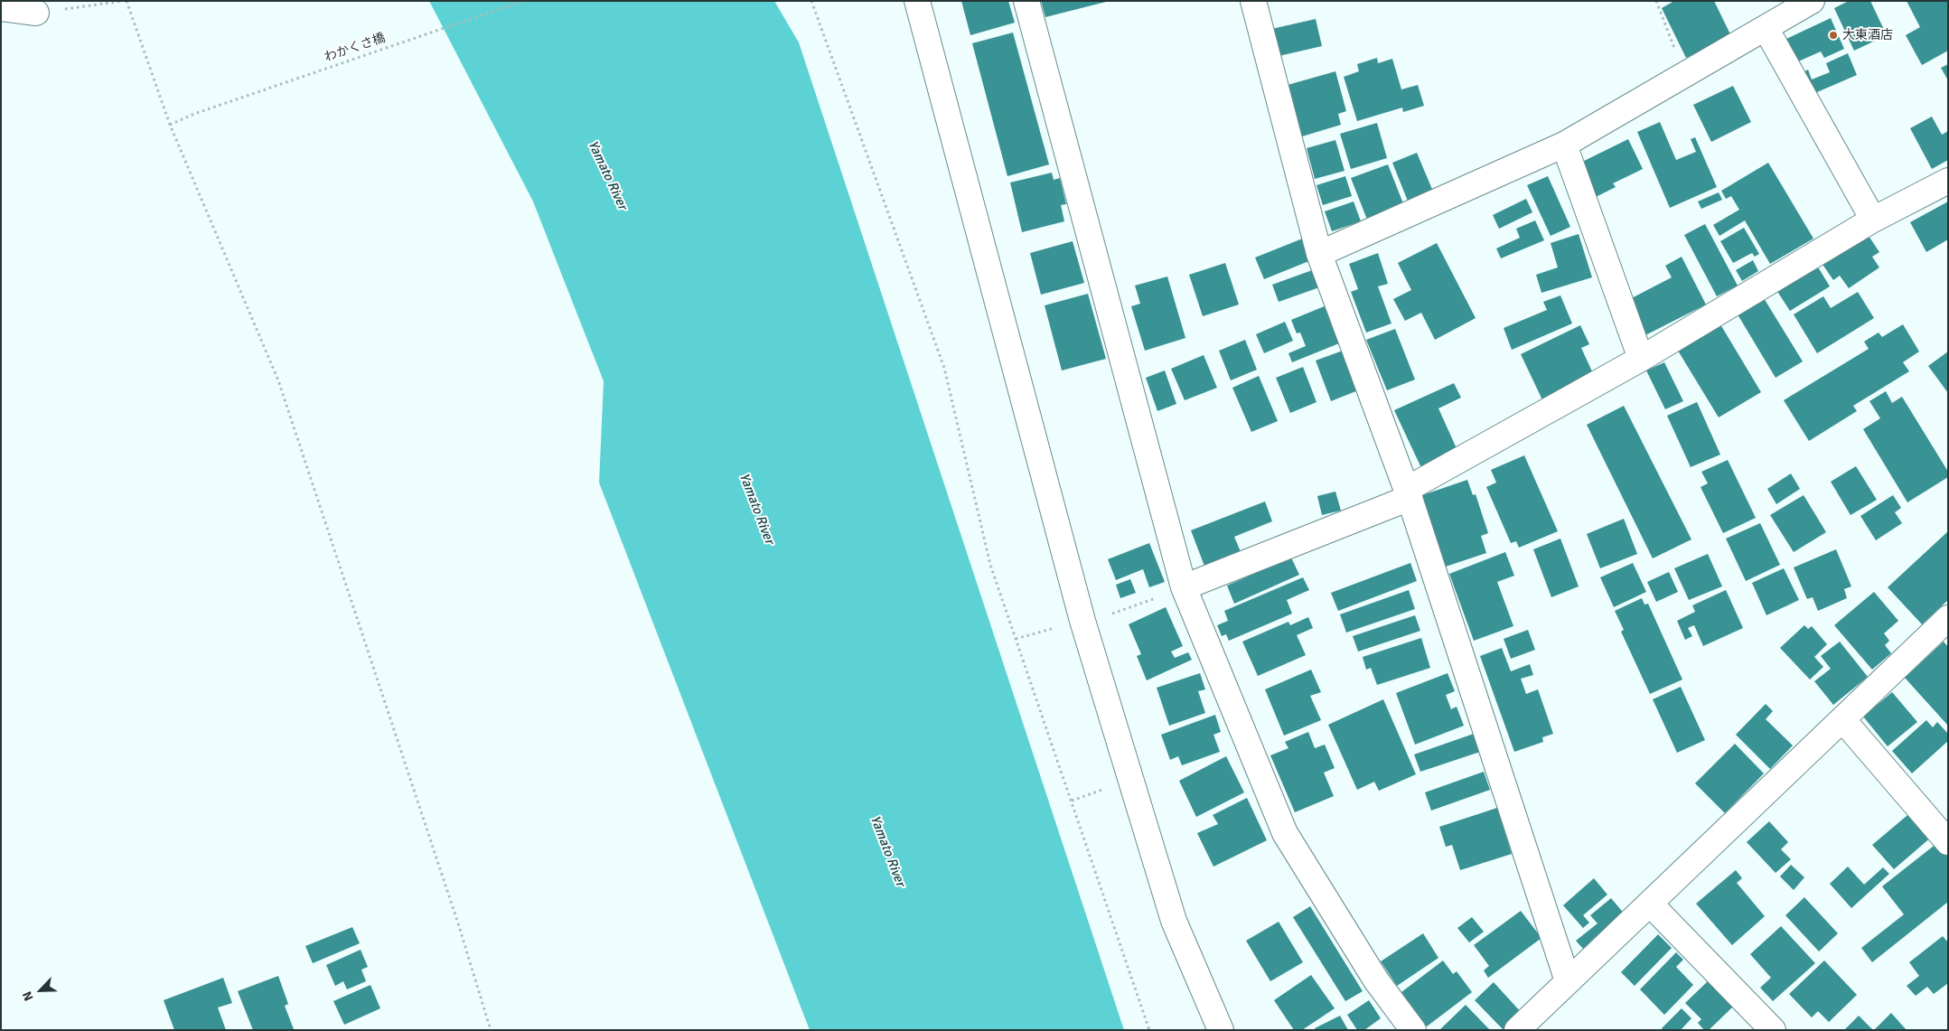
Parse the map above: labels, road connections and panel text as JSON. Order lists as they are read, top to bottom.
{
  "streets": {
    "path": ["わかくさ橋"]
  },
  "water": ["Yamato River"],
  "places": ["大東酒店"],
  "north": "bottom left"
}
